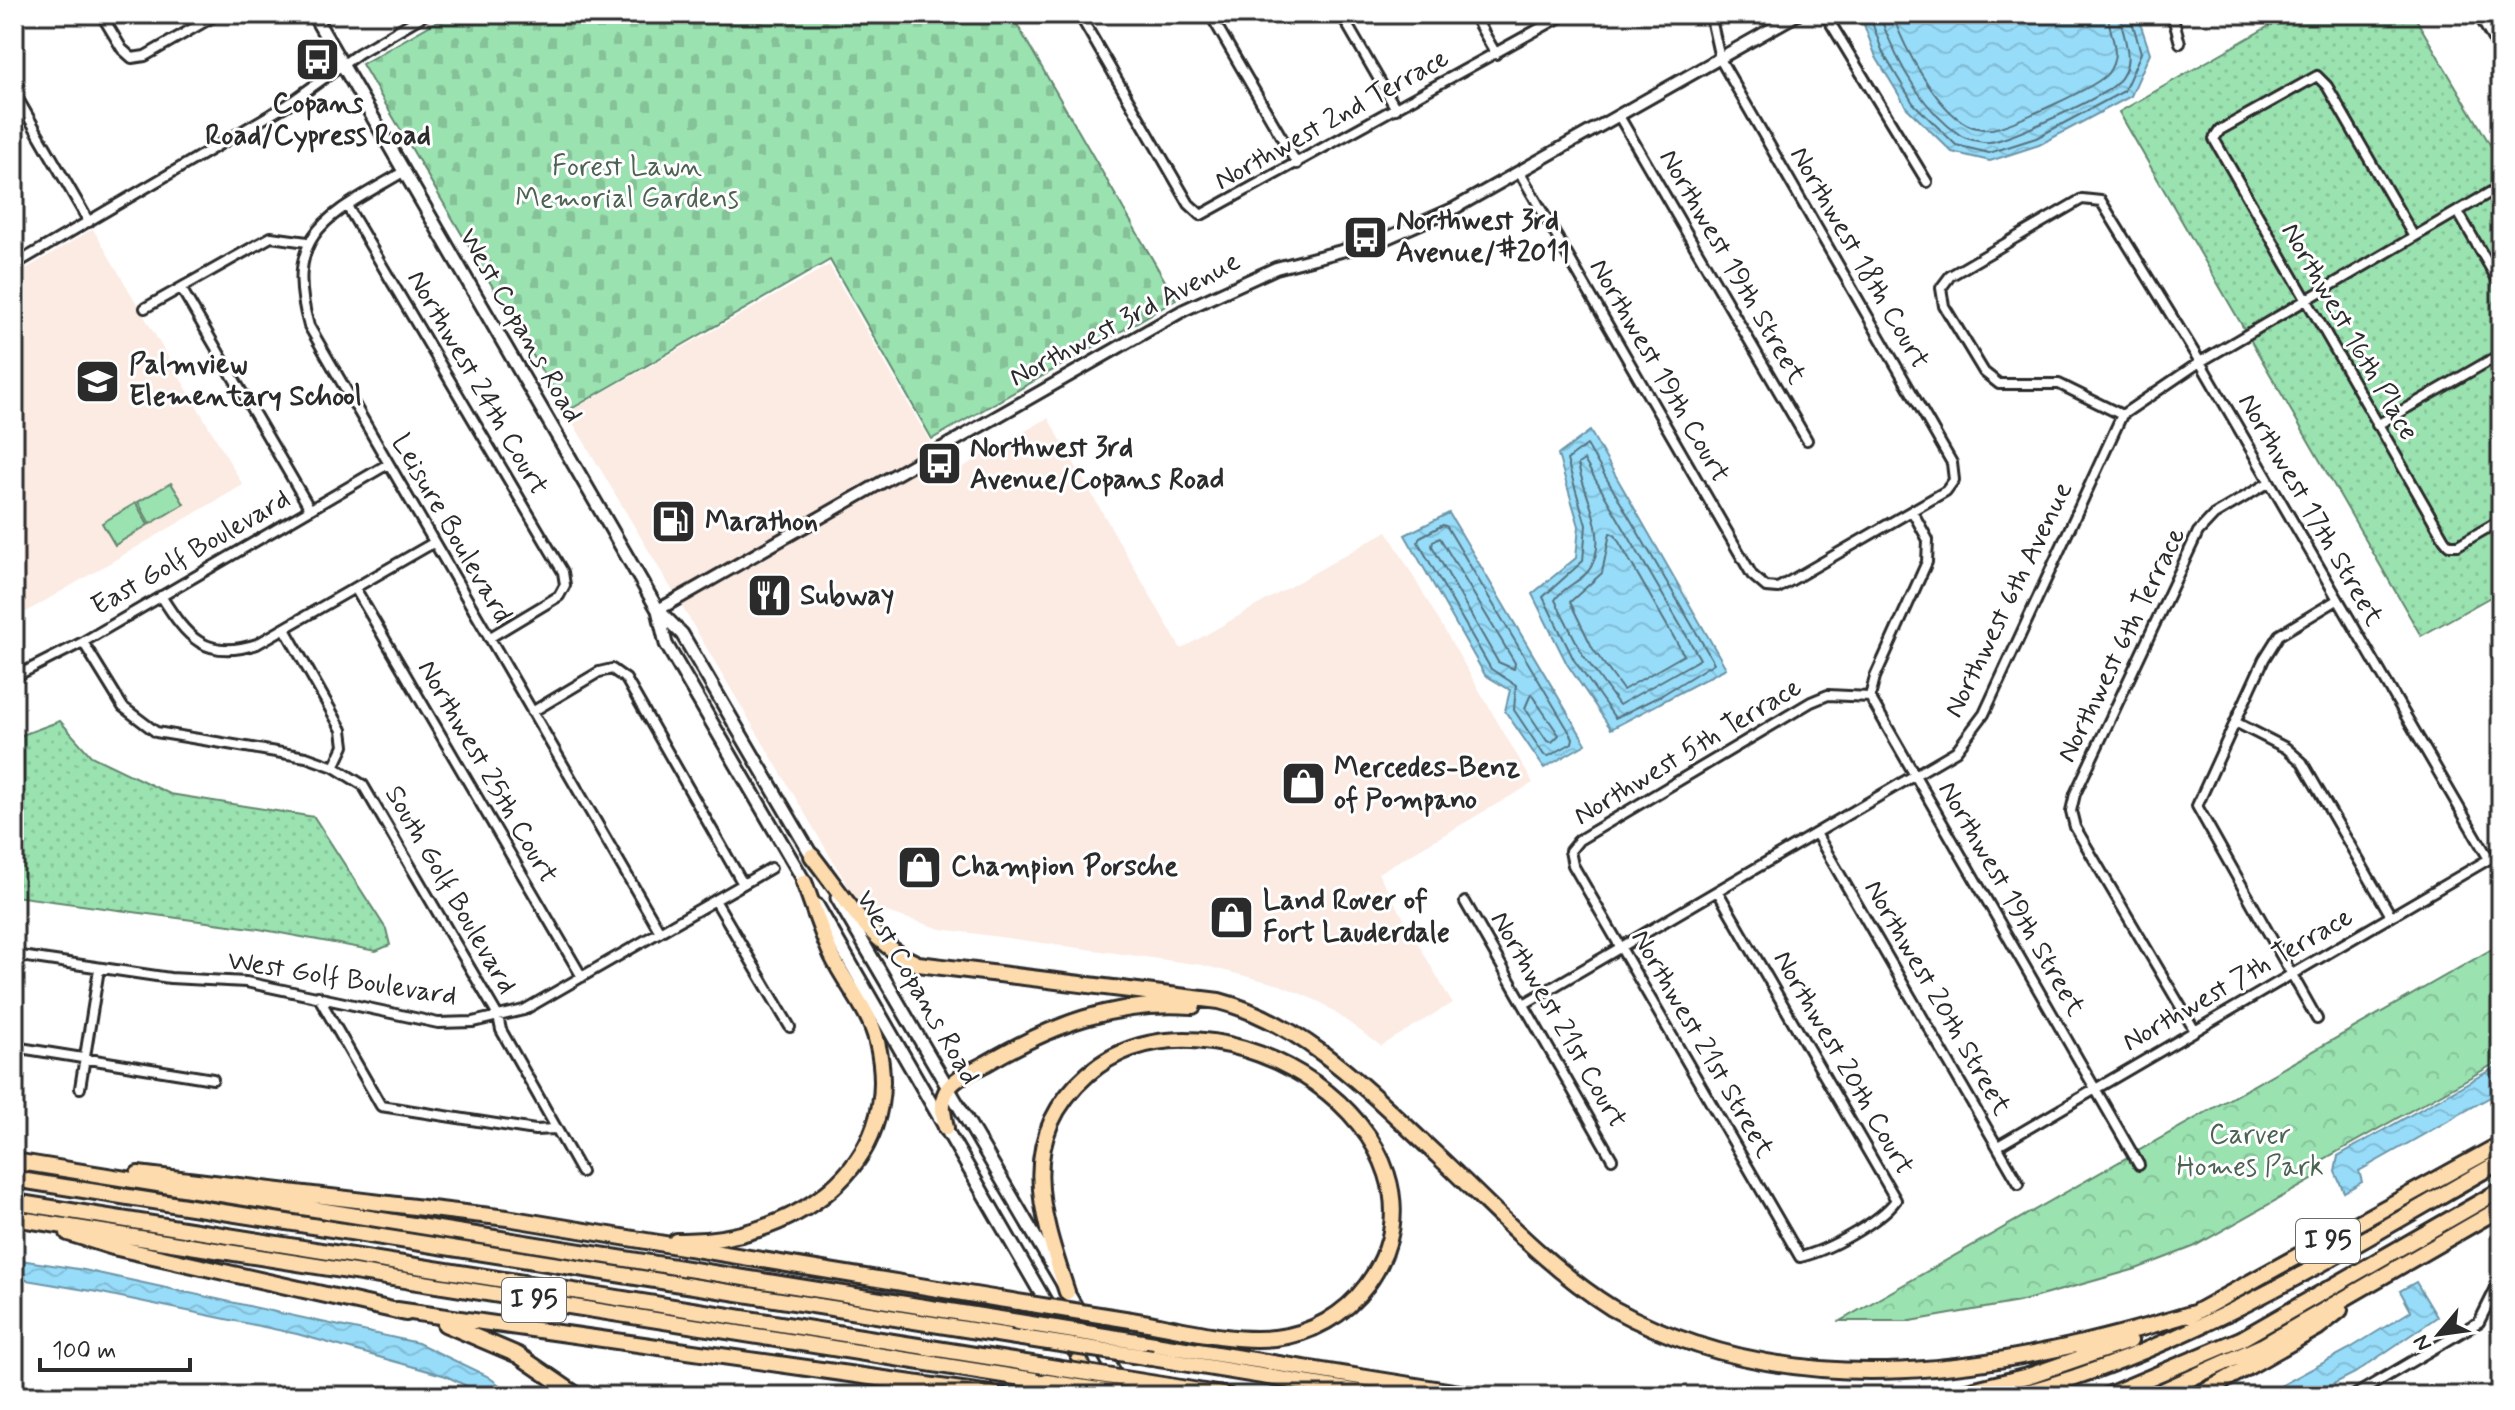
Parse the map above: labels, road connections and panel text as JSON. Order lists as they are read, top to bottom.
{
  "streets": {
    "highway": ["I 95"],
    "main road": ["West Copans Road"],
    "street": [
      "Northwest 2nd Terrace",
      "Northwest 18th Court",
      "Northwest 19th Street",
      "Northwest 3rd Avenue",
      "Northwest 16th Place",
      "Northwest 19th Court",
      "Northwest 24th Court",
      "Northwest 17th Street",
      "Leisure Boulevard",
      "East Golf Boulevard",
      "Northwest 6th Avenue",
      "Northwest 6th Terrace",
      "Northwest 5th Terrace",
      "Northwest 25th Court",
      "South Golf Boulevard",
      "West Golf Boulevard",
      "Northwest 7th Terrace",
      "Northwest 20th Street",
      "Northwest 21st Court",
      "Northwest 21st Street",
      "Northwest 20th Court"
    ]
  },
  "crossings": [
    ["Northwest 18th Court", "Northwest 3rd Avenue"],
    ["Northwest 18th Court", "Northwest 19th Court"],
    ["Northwest 19th Street", "Northwest 3rd Avenue"],
    ["Northwest 19th Street", "Northwest 6th Avenue"],
    ["Northwest 19th Street", "Northwest 5th Terrace"],
    ["Northwest 19th Street", "Northwest 7th Terrace"],
    ["Northwest 3rd Avenue", "West Copans Road"],
    ["Northwest 3rd Avenue", "Northwest 19th Court"],
    ["Northwest 24th Court", "Leisure Boulevard"],
    ["Northwest 17th Street", "Northwest 6th Avenue"],
    ["Northwest 17th Street", "Northwest 6th Terrace"],
    ["Northwest 17th Street", "Northwest 7th Terrace"],
    ["Leisure Boulevard", "East Golf Boulevard"],
    ["Leisure Boulevard", "West Golf Boulevard"],
    ["East Golf Boulevard", "South Golf Boulevard"],
    ["Northwest 6th Avenue", "Northwest 20th Street"],
    ["Northwest 6th Avenue", "Northwest 21st Court"],
    ["Northwest 6th Avenue", "Northwest 21st Street"],
    ["Northwest 6th Avenue", "Northwest 20th Court"],
    ["Northwest 6th Terrace", "Northwest 7th Terrace"],
    ["Northwest 5th Terrace", "Northwest 21st Street"],
    ["Northwest 25th Court", "West Golf Boulevard"],
    ["South Golf Boulevard", "West Golf Boulevard"],
    ["Northwest 7th Terrace", "Northwest 20th Street"],
    ["Northwest 21st Street", "Northwest 20th Court"]
  ],
  "parks": ["Forest Lawn Memorial Gardens", "Carver Homes Park"],
  "places": {
    "bus stop": ["Copans Road/Cypress Road", "Northwest 3rd Avenue/#2011", "Northwest 3rd Avenue/Copans Road"],
    "school or university": ["Palmview Elementary School"],
    "fuel station": ["Marathon"],
    "restaurant": ["Subway"],
    "shop": ["Mercedes-Benz of Pompano", "Champion Porsche", "Land Rover of Fort Lauderdale"]
  },
  "scale_bar": "100 m",
  "north": "bottom left"
}
